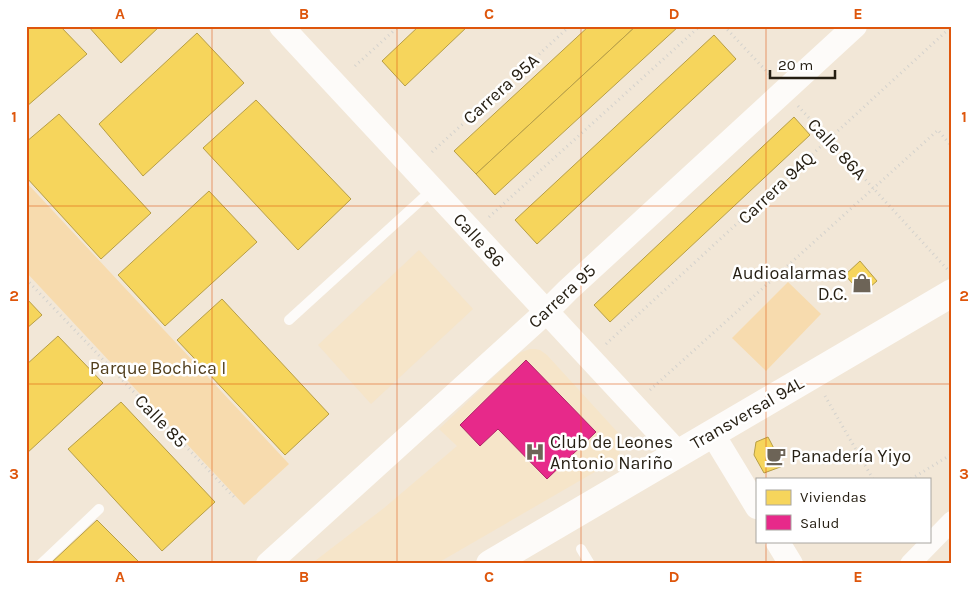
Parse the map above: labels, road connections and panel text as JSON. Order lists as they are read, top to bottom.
{
  "streets": {
    "main road": ["Transversal 94L"],
    "street": ["Calle 86", "Carrera 95"],
    "path": [
      "Carrera 95A",
      "Calle 86A",
      "Carrera 94Q",
      "Calle 85"
    ]
  },
  "crossings": [
    ["Calle 86A", "Carrera 94Q"],
    ["Calle 86A", "Carrera 95"],
    ["Calle 86A", "Transversal 94L"],
    ["Calle 86", "Carrera 95"],
    ["Calle 86", "Transversal 94L"]
  ],
  "parks": ["Parque Bochica I"],
  "places": {
    "shop": ["Audioalarmas D.C."],
    "hospital": ["Club de Leones Antonio Nariño"],
    "cafe": ["Panadería Yiyo"]
  },
  "legend": ["Viviendas", "Salud"],
  "scale_bar": "20 m",
  "grid": {
    "columns": [
      "A",
      "B",
      "C",
      "D",
      "E"
    ],
    "rows": ["1", "2", "3"]
  }
}
